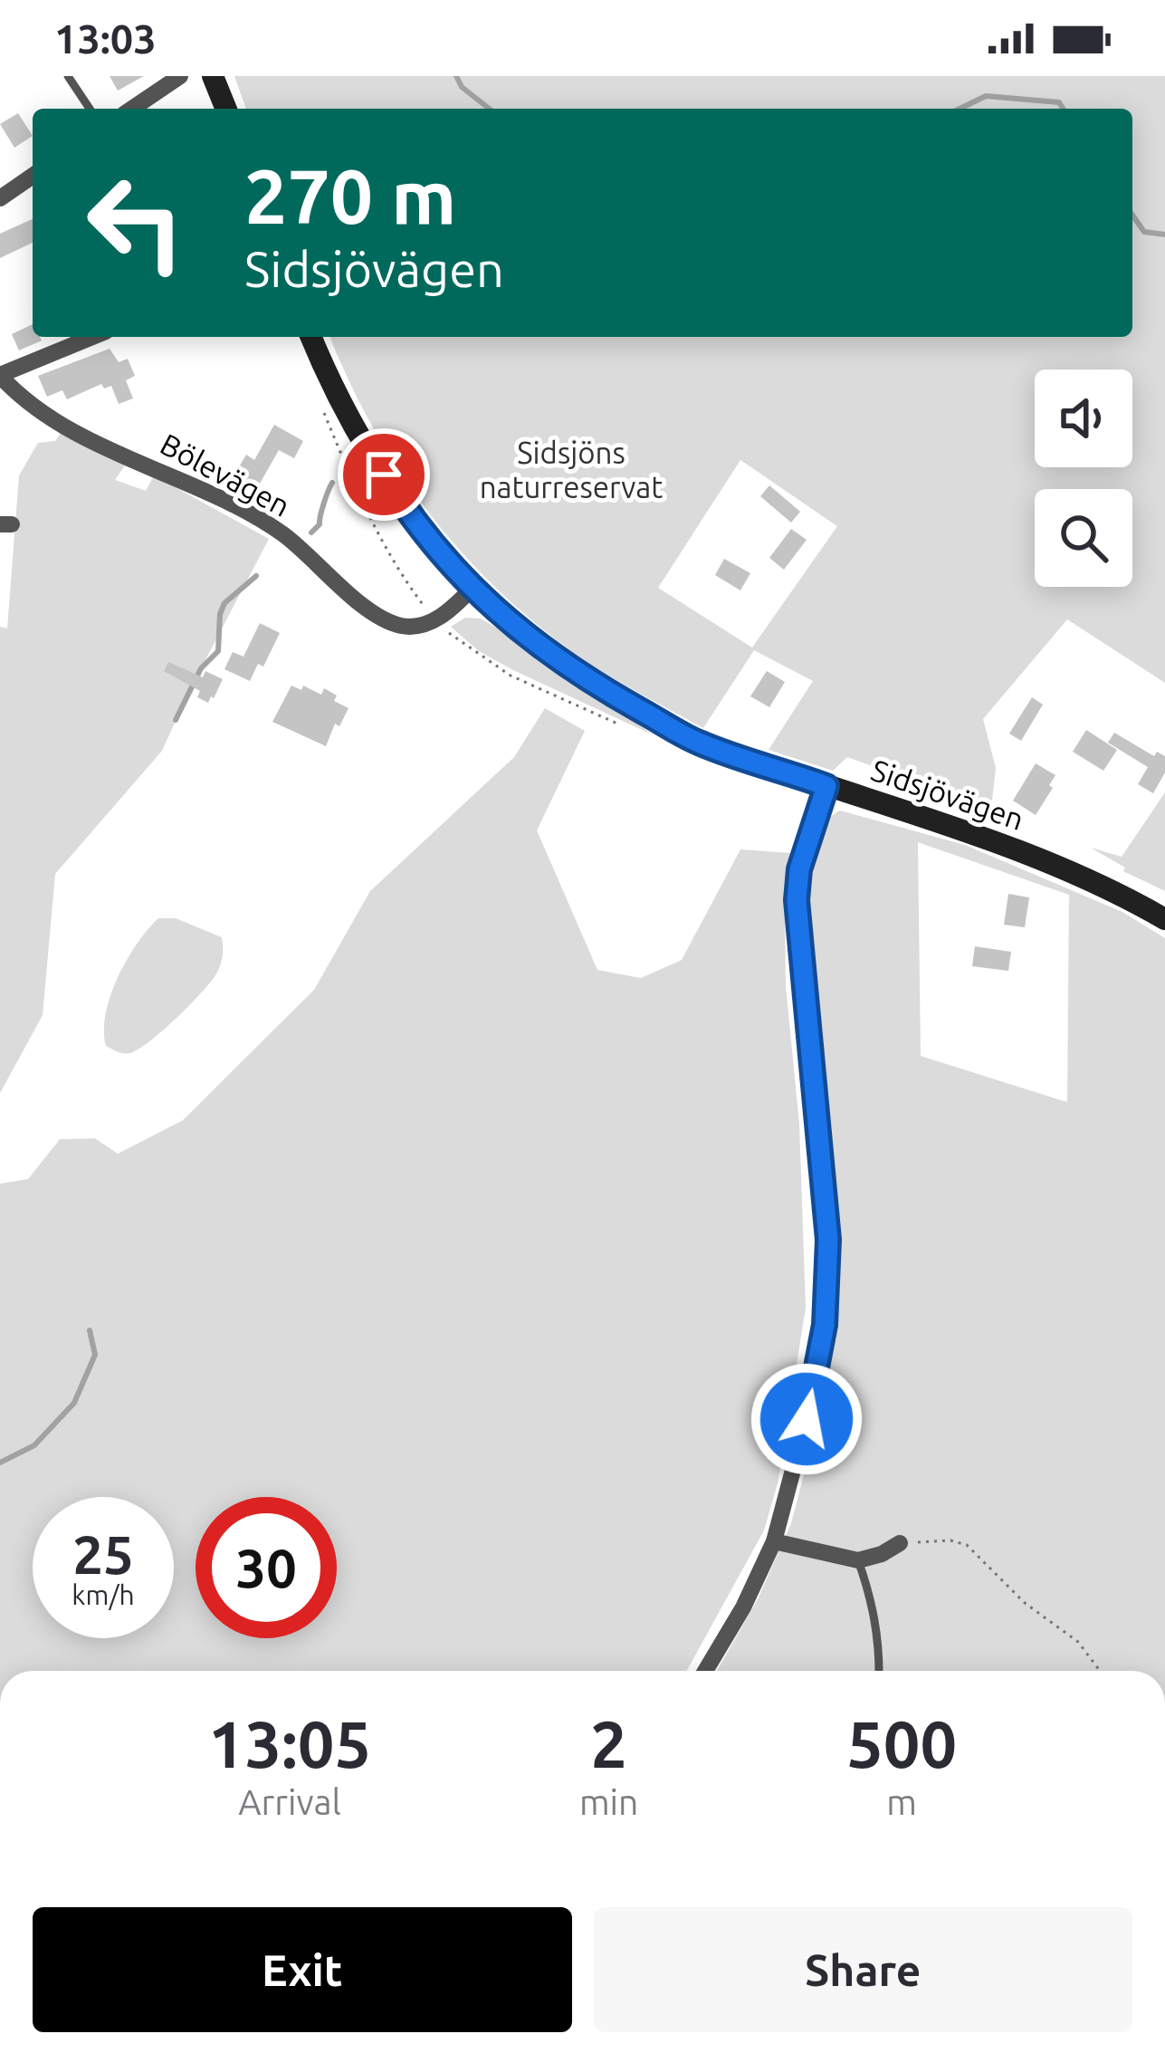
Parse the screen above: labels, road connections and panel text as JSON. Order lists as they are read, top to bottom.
{
  "streets": {
    "main road": ["Sidsjövägen"],
    "street": ["Bölevägen"]
  },
  "crossings": [
    ["Bölevägen", "Sidsjövägen"]
  ],
  "parks": ["Sidsjöns naturreservat"],
  "page": {
    "status": "13:03",
    "turn": ["270 m", "Sidsjövägen"],
    "speed": "25 km/h",
    "limit": "30",
    "eta": [
      "13:05",
      "Arrival",
      "2",
      "min",
      "500",
      "m"
    ],
    "buttons": ["Exit", "Share"]
  }
}
